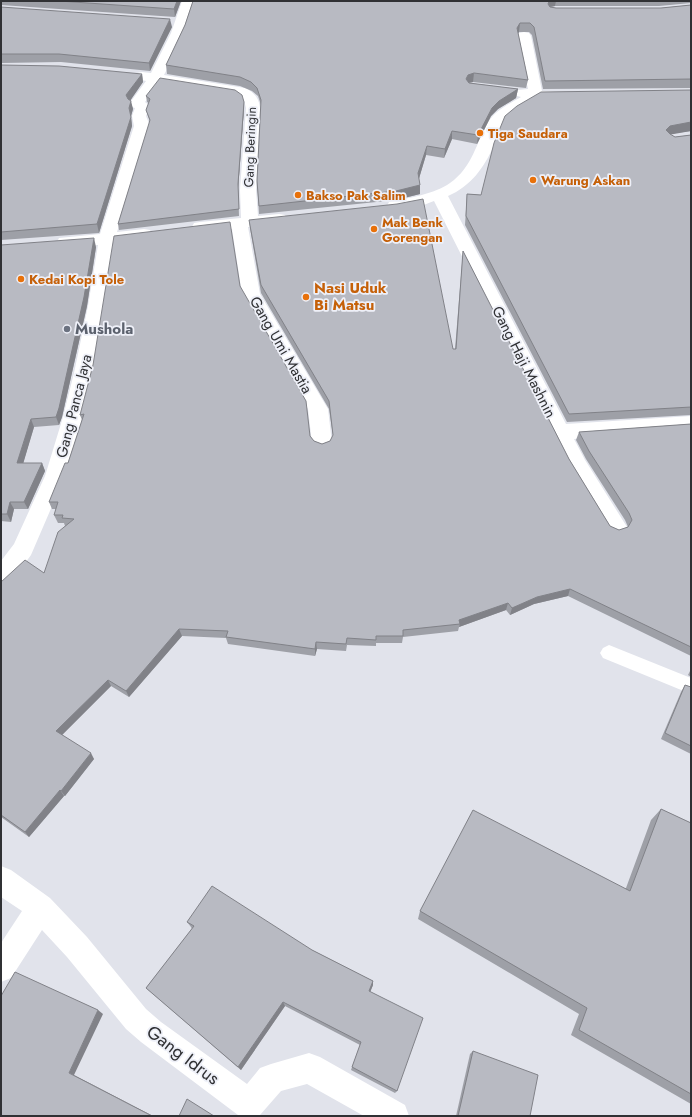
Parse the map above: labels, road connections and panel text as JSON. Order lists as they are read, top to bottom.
{
  "streets": {
    "street": [
      "Gang Beringin",
      "Gang Umi Mastia",
      "Gang Haji Mashnin",
      "Gang Panca Jaya",
      "Gang Idrus"
    ]
  },
  "crossings": [
    ["Gang Beringin", "Gang Umi Mastia"],
    ["Gang Beringin", "Gang Panca Jaya"]
  ],
  "places": [
    "Tiga Saudara",
    "Warung Askan",
    "Bakso Pak Salim",
    "Mak Benk Gorengan",
    "Kedai Kopi Tole",
    "Nasi Uduk Bi Matsu",
    "Mushola"
  ]
}
